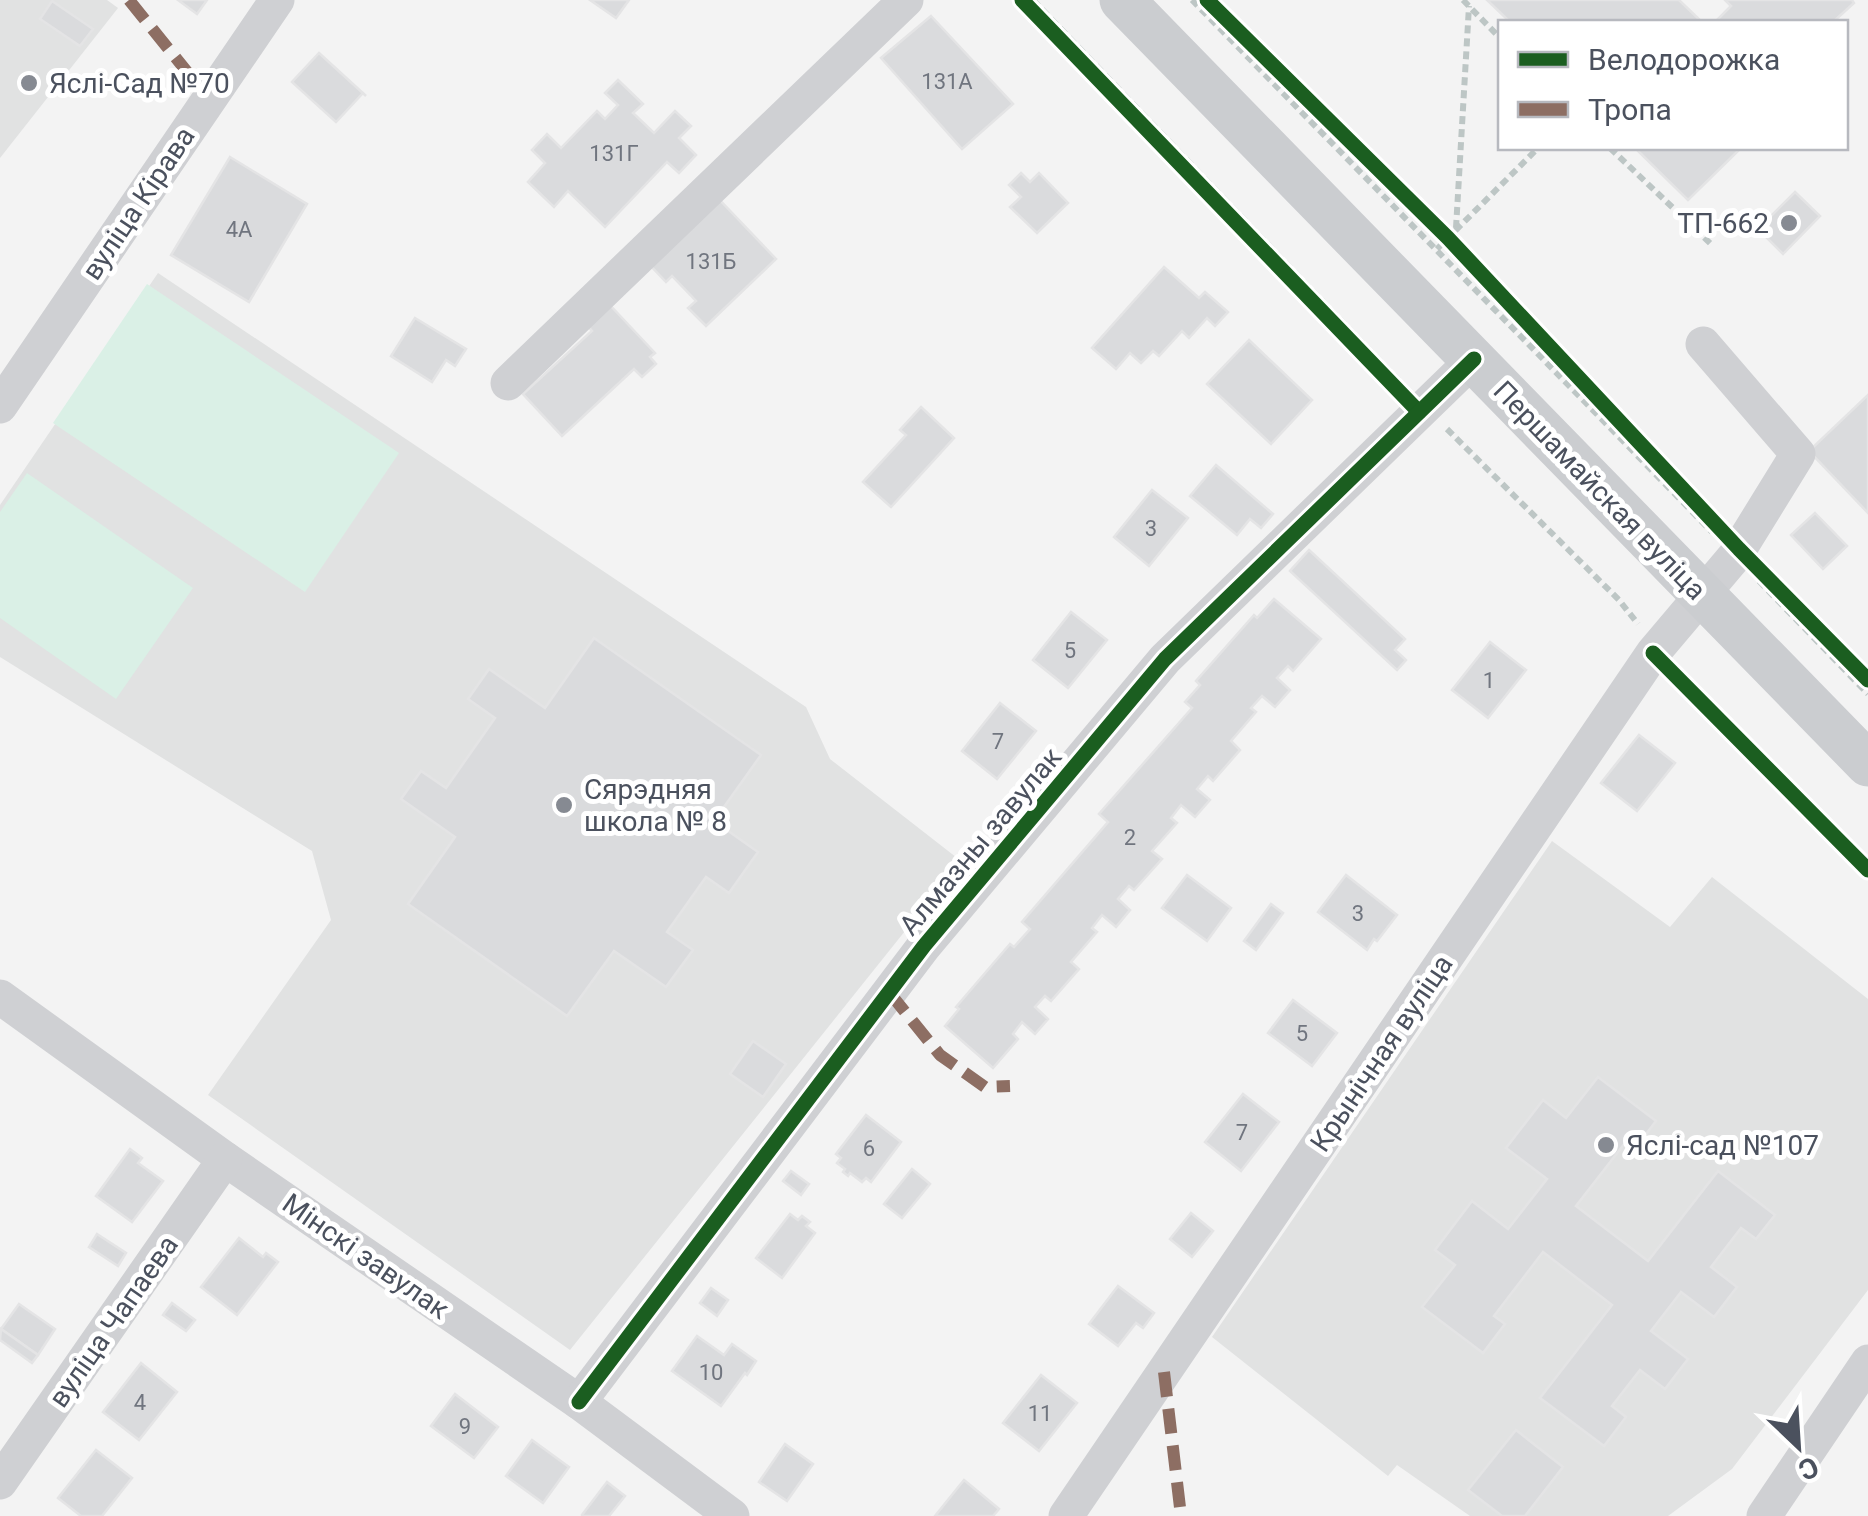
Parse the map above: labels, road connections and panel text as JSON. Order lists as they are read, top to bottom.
{
  "streets": {
    "main road": ["Першамайская вуліца"],
    "street": [
      "вуліца Кірава",
      "Алмазны завулак",
      "Крынічная вуліца",
      "Мінскі завулак",
      "вуліца Чапаева"
    ]
  },
  "crossings": [
    ["Першамайская вуліца", "Алмазны завулак"],
    ["Першамайская вуліца", "Крынічная вуліца"],
    ["Алмазны завулак", "Мінскі завулак"],
    ["Мінскі завулак", "вуліца Чапаева"]
  ],
  "places": [
    "Яслі-Сад №70",
    "ТП-662",
    "Сярэдняя школа № 8",
    "Яслі-сад №107"
  ],
  "house_numbers": [
    "131А",
    "131Г",
    "4А",
    "131Б",
    "3",
    "5",
    "1",
    "7",
    "2",
    "3",
    "5",
    "7",
    "6",
    "10",
    "4",
    "11",
    "9"
  ],
  "legend": ["Велодорожка", "Тропа"],
  "north": "bottom right"
}
